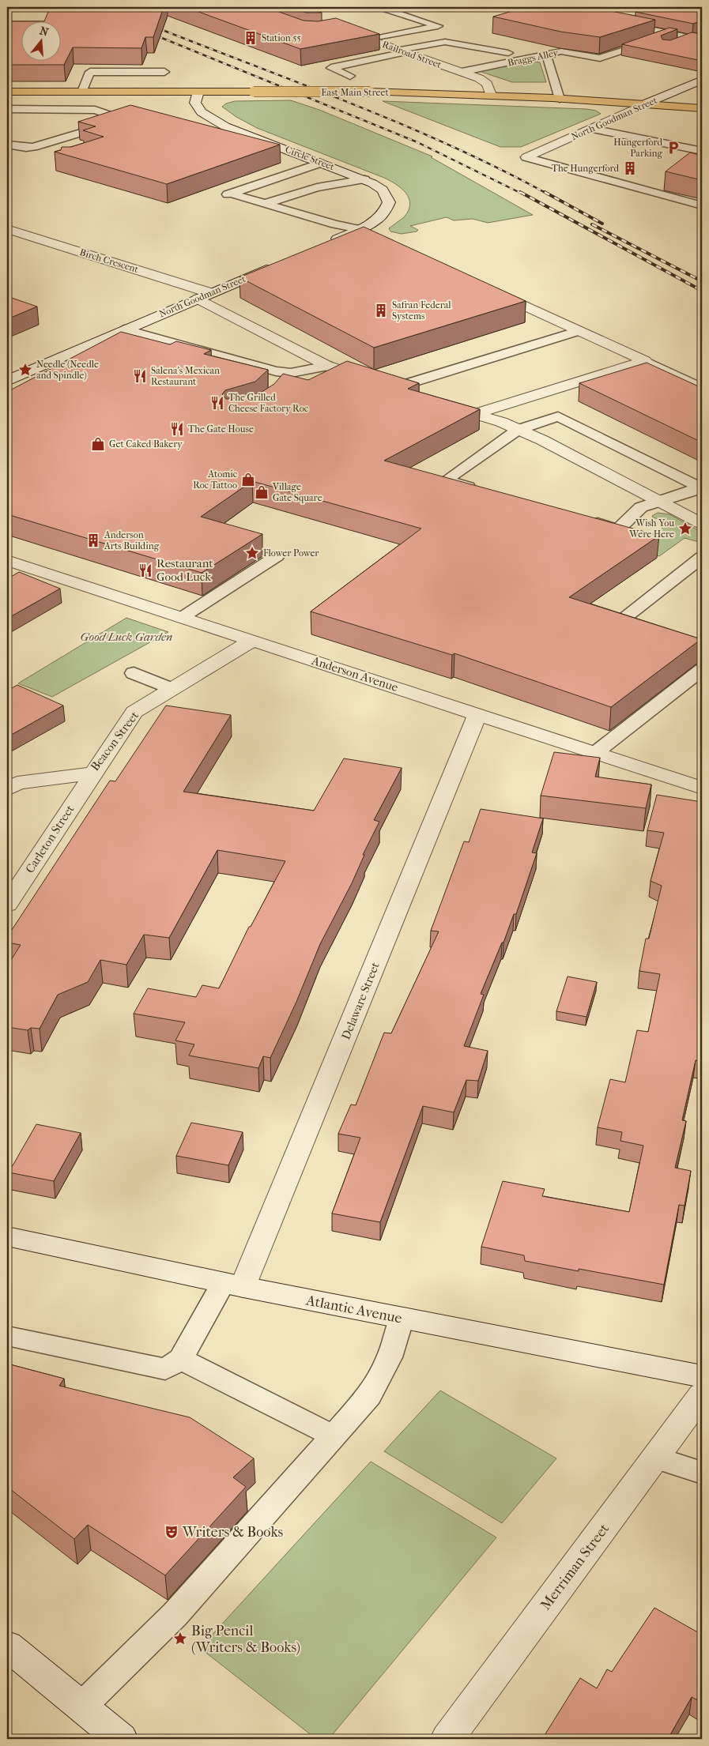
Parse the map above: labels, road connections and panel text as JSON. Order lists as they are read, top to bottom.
{
  "streets": {
    "main road": ["East Main Street"],
    "street": [
      "Railroad Street",
      "North Goodman Street",
      "Circle Street",
      "Birch Crescent",
      "Anderson Avenue",
      "Beacon Street",
      "Carleton Street",
      "Delaware Street",
      "Atlantic Avenue",
      "Merriman Street"
    ],
    "lane": ["Braggs Alley"]
  },
  "crossings": [
    ["Railroad Street", "Braggs Alley"],
    ["Railroad Street", "East Main Street"],
    ["East Main Street", "North Goodman Street"],
    ["East Main Street", "Circle Street"],
    ["North Goodman Street", "Birch Crescent"],
    ["Anderson Avenue", "Beacon Street"],
    ["Anderson Avenue", "Delaware Street"],
    ["Beacon Street", "Carleton Street"],
    ["Delaware Street", "Atlantic Avenue"]
  ],
  "parks": ["Good Luck Garden"],
  "places": {
    "building": [
      "Station 55",
      "The Hungerford",
      "Safran Federal Systems",
      "Anderson Arts Building"
    ],
    "parking": ["Hungerford Parking"],
    "place": [
      "Needle (Needle and Spindle)",
      "Wish You Were Here",
      "Flower Power",
      "Big Pencil (Writers & Books)"
    ],
    "restaurant": [
      "Salena's Mexican Restaurant",
      "The Grilled Cheese Factory Roc",
      "The Gate House",
      "Restaurant Good Luck"
    ],
    "shop": ["Get Caked Bakery", "Atomic Roc Tattoo", "Village Gate Square"],
    "theatre": ["Writers & Books"]
  },
  "north": "top"
}
